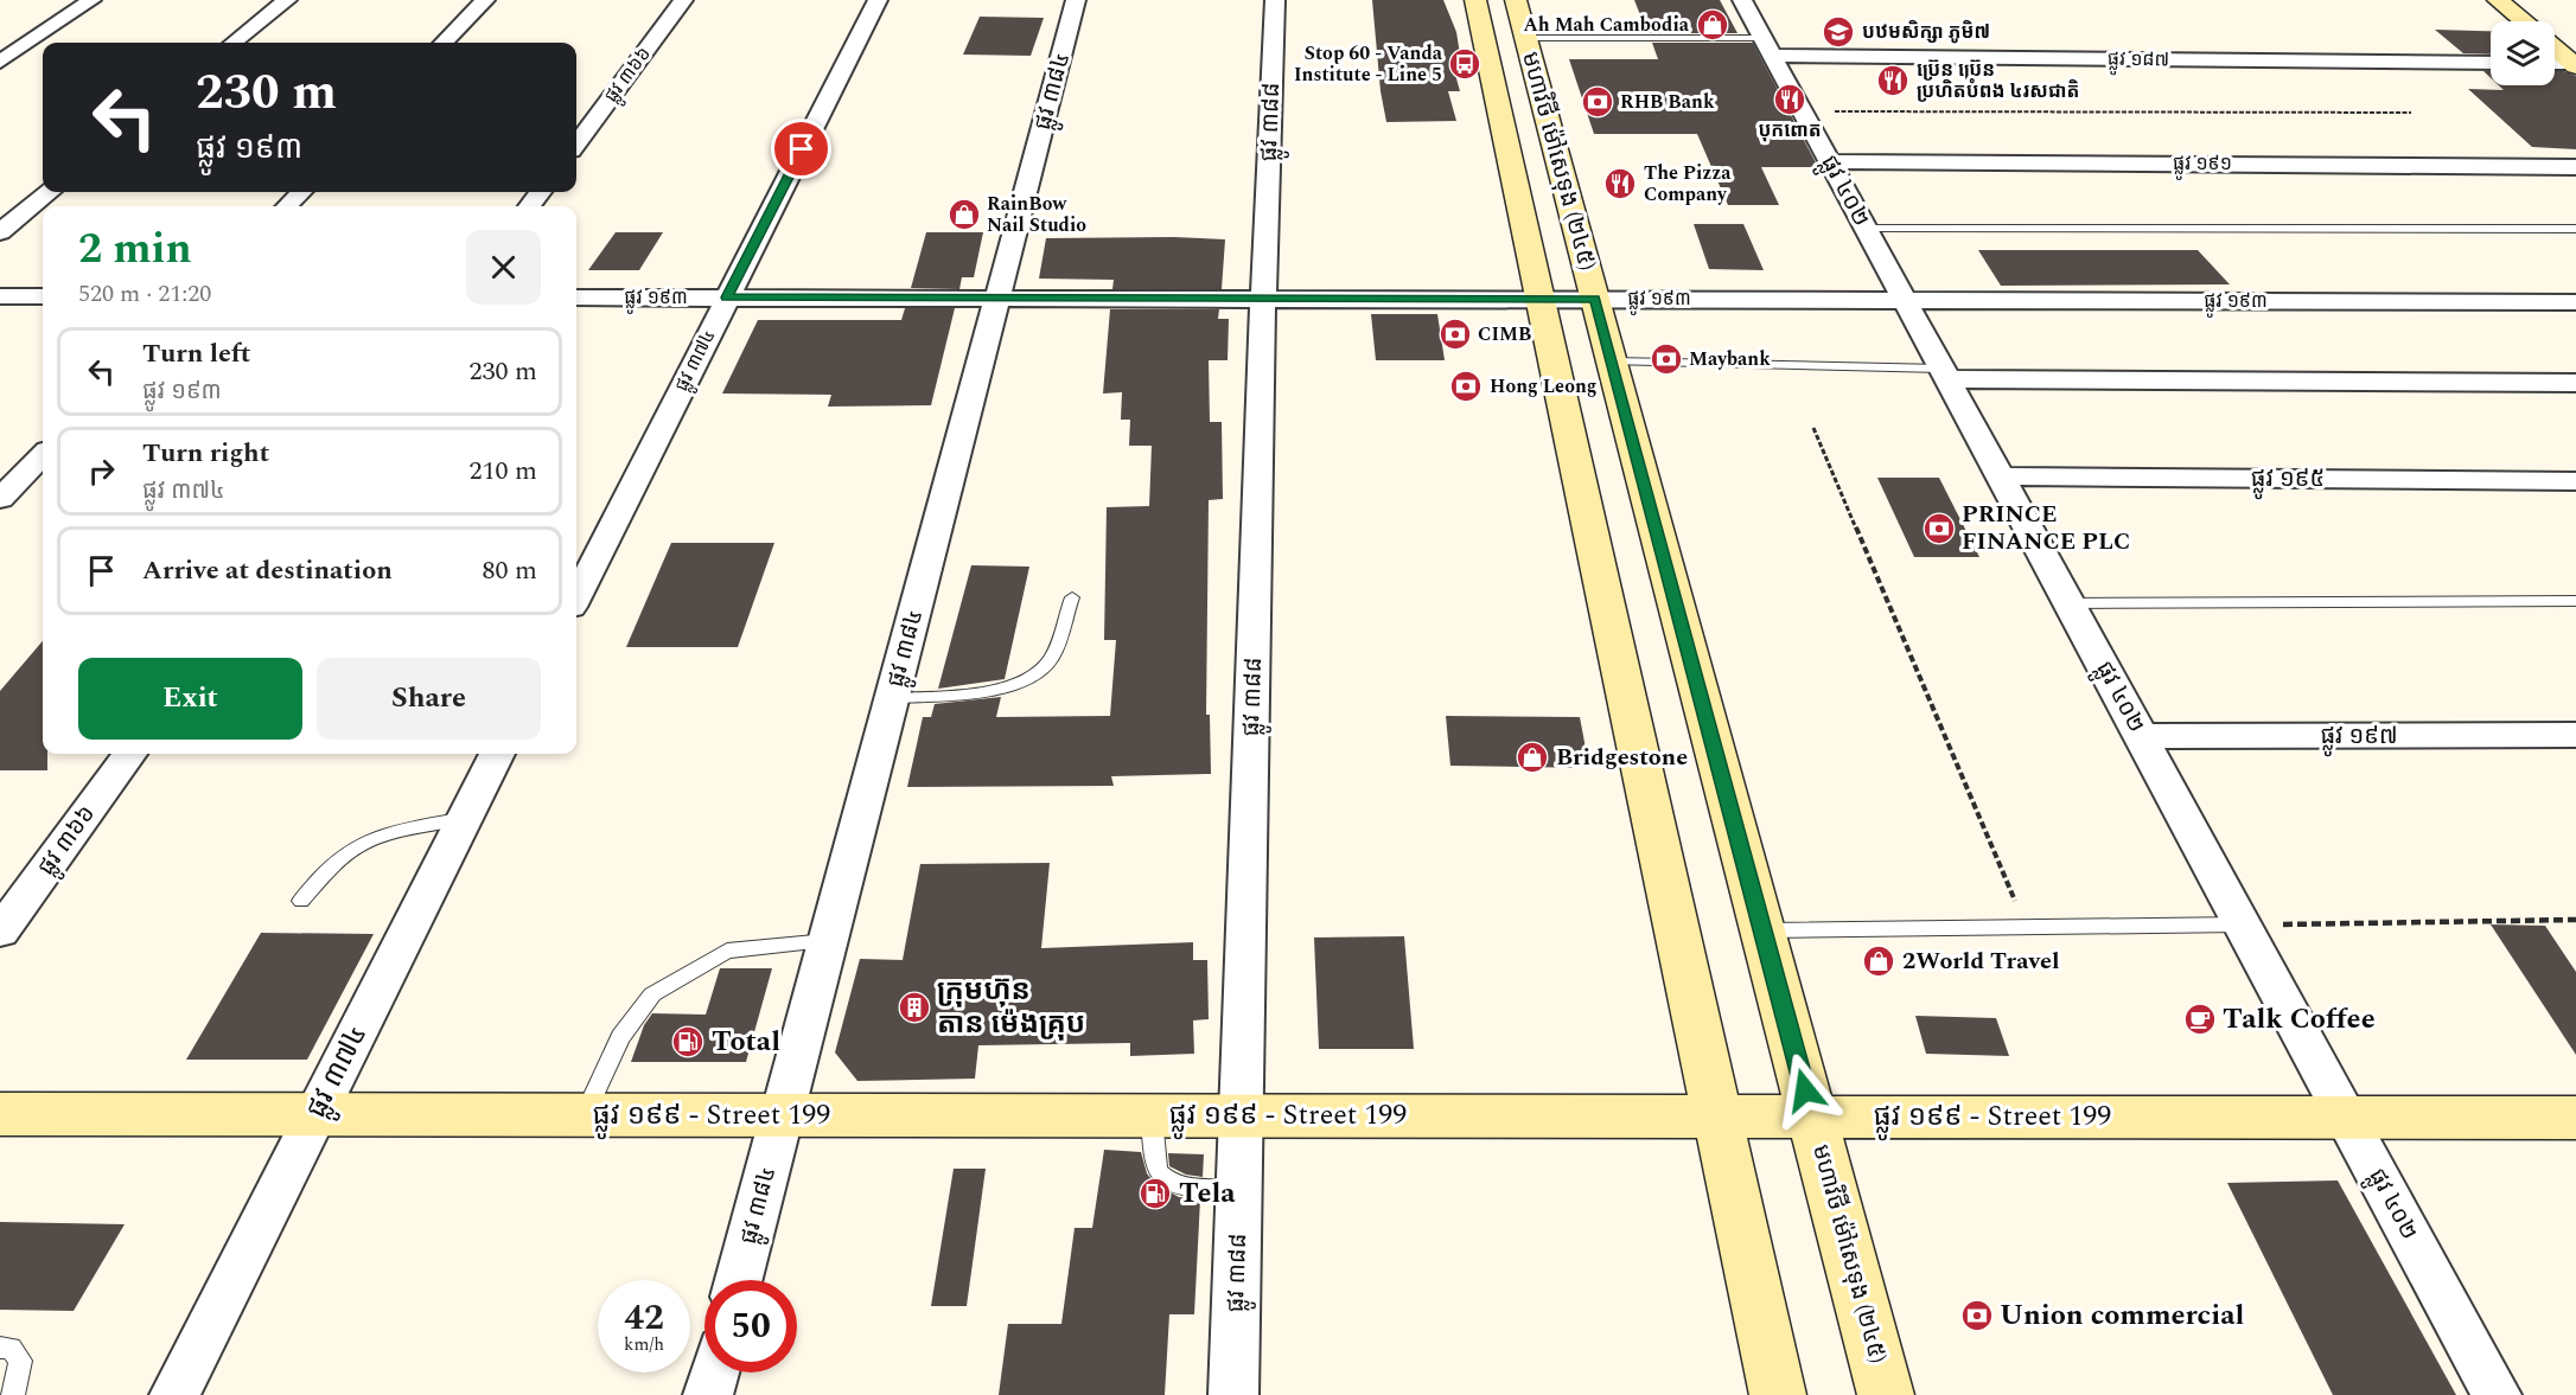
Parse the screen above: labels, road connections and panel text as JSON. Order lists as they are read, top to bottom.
{
  "streets": {
    "main road": ["មហាវិថី ម៉ៅសេទុង (២៤៥)", "ផ្លូវ ១៩៩ - Street 199"],
    "street": [
      "ផ្លូវ ១៨៧",
      "ផ្លូវ ៣៦៦",
      "ផ្លូវ ៣៨៤",
      "ផ្លូវ ៣៨៨",
      "ផ្លូវ ១៩១",
      "ផ្លូវ ៤០២",
      "ផ្លូវ ១៩៣",
      "ផ្លូវ ៣៧៤",
      "ផ្លូវ ១៩៥",
      "ផ្លូវ ១៩៧"
    ]
  },
  "crossings": [
    ["ផ្លូវ ១៨៧", "ផ្លូវ ៤០២"],
    ["ផ្លូវ ៣៨៤", "ផ្លូវ ១៩៣"],
    ["ផ្លូវ ៣៨៤", "ផ្លូវ ១៩៩ - Street 199"],
    ["ផ្លូវ ៣៨៨", "ផ្លូវ ១៩៣"],
    ["ផ្លូវ ៣៨៨", "ផ្លូវ ១៩៩ - Street 199"],
    ["មហាវិថី ម៉ៅសេទុង (២៤៥)", "ផ្លូវ ១៩៣"],
    ["មហាវិថី ម៉ៅសេទុង (២៤៥)", "ផ្លូវ ១៩៩ - Street 199"],
    ["ផ្លូវ ១៩១", "ផ្លូវ ៤០២"],
    ["ផ្លូវ ៤០២", "ផ្លូវ ១៩៣"],
    ["ផ្លូវ ៤០២", "ផ្លូវ ១៩៥"],
    ["ផ្លូវ ៤០២", "ផ្លូវ ១៩៧"],
    ["ផ្លូវ ៤០២", "ផ្លូវ ១៩៩ - Street 199"],
    ["ផ្លូវ ១៩៣", "ផ្លូវ ៣៧៤"],
    ["ផ្លូវ ៣៧៤", "ផ្លូវ ១៩៩ - Street 199"]
  ],
  "places": {
    "shop": [
      "Ah Mah Cambodia",
      "RainBow Nail Studio",
      "Bridgestone",
      "2World Travel"
    ],
    "school or university": ["បឋមសិក្សា ភូមិ៧"],
    "bus stop": ["Stop 60 - Vanda Institute - Line 5"],
    "restaurant": ["ប្រ៊េន ប្រ៊េន ប្រហិតបំពង ៤រសជាតិ", "បុកពោត", "The Pizza Company"],
    "bank": [
      "RHB Bank",
      "CIMB",
      "Maybank",
      "Hong Leong",
      "PRINCE FINANCE PLC",
      "Union commercial"
    ],
    "building": ["ក្រុមហ៊ុន តាន ម៉េងគ្រុប"],
    "cafe": ["Talk Coffee"],
    "fuel station": ["Total", "Tela"]
  },
  "page": {
    "turn": ["230 m", "ផ្លូវ ១៩៣"],
    "heading": ["2 min", "520 m · 21:20"],
    "list": [
      {
        "name": "Turn left",
        "note": "ផ្លូវ ១៩៣",
        "value": "230 m"
      },
      {
        "name": "Turn right",
        "note": "ផ្លូវ ៣៧៤",
        "value": "210 m"
      },
      {
        "name": "Arrive at destination",
        "value": "80 m"
      }
    ],
    "buttons": ["Exit", "Share"],
    "speed": "42 km/h",
    "limit": "50"
  }
}
